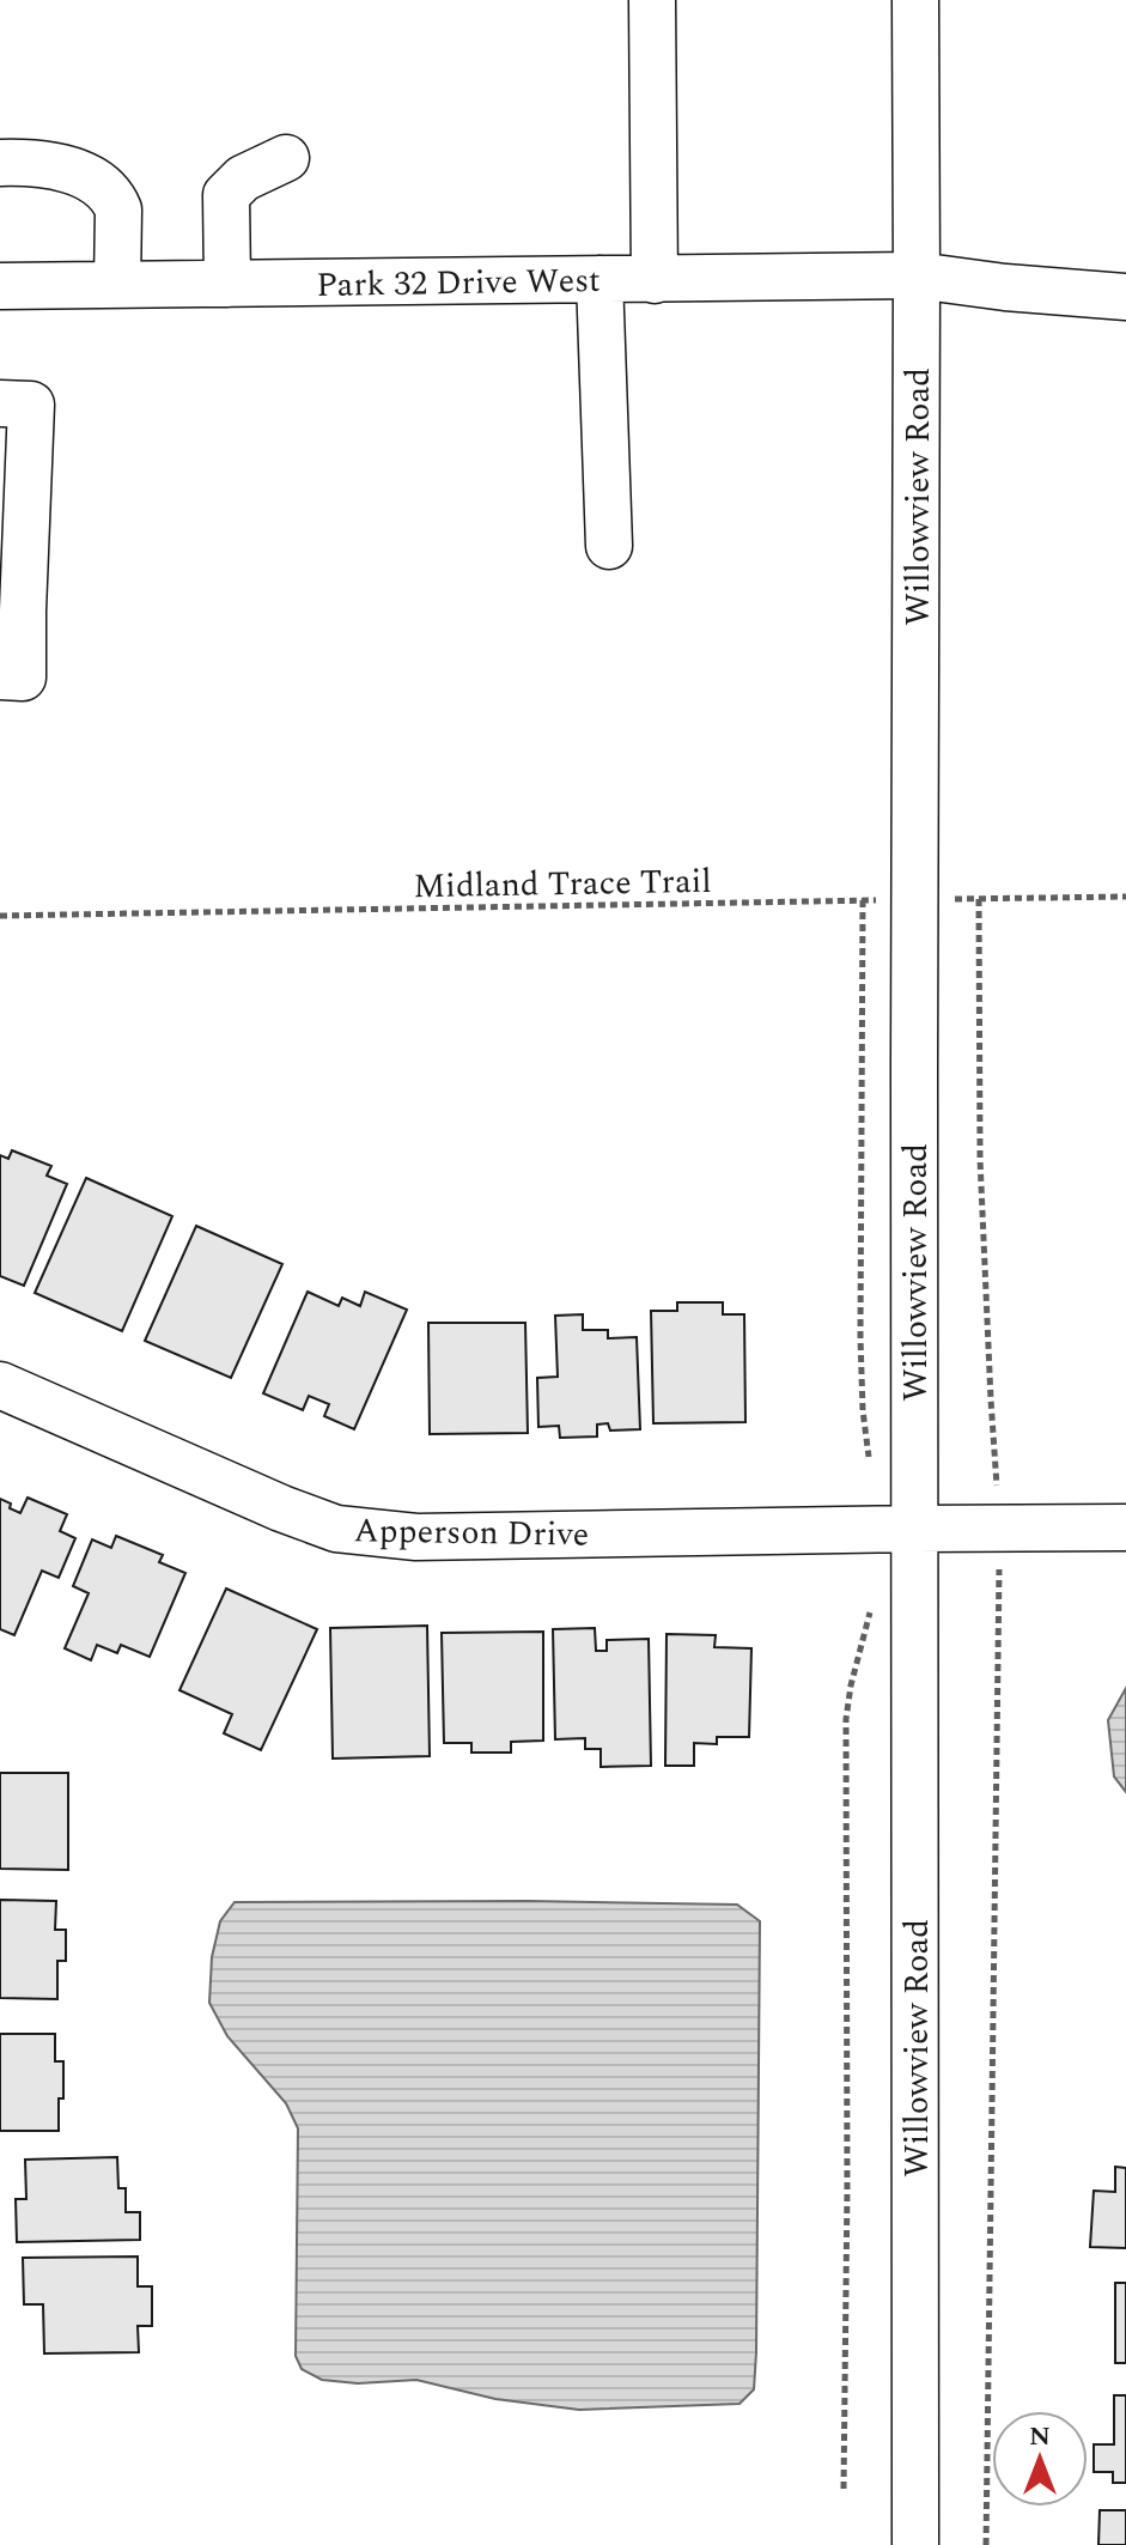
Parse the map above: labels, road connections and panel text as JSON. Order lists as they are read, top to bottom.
{
  "streets": {
    "street": ["Park 32 Drive West", "Willowview Road", "Apperson Drive"],
    "path": ["Midland Trace Trail"]
  },
  "crossings": [
    ["Park 32 Drive West", "Willowview Road"],
    ["Willowview Road", "Midland Trace Trail"],
    ["Willowview Road", "Apperson Drive"]
  ],
  "north": "top"
}
